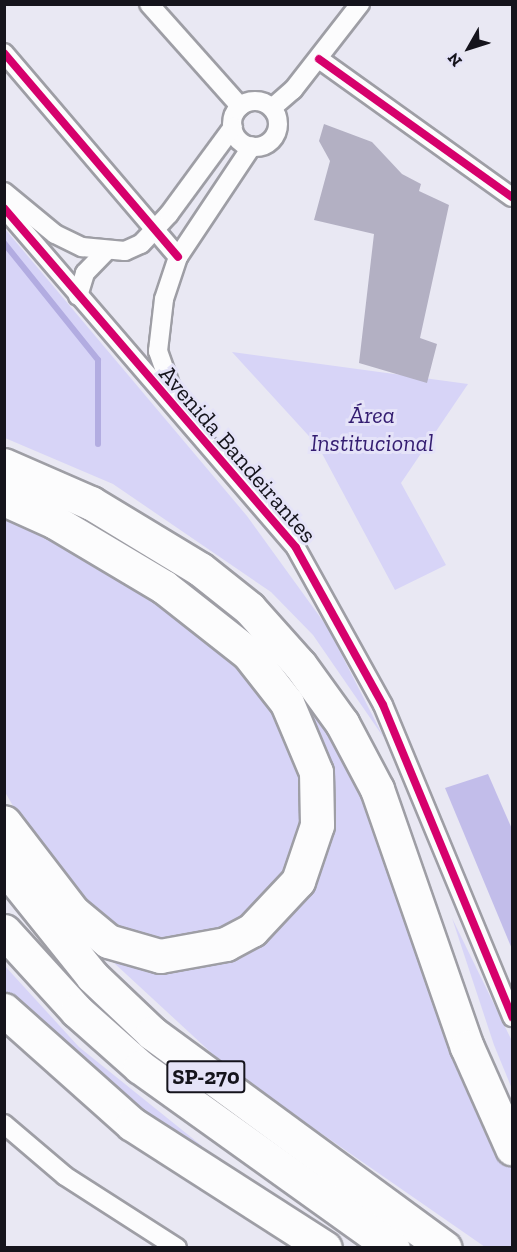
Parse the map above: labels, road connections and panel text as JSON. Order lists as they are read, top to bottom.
{
  "streets": {
    "highway": ["SP-270"],
    "street": ["Avenida Bandeirantes"]
  },
  "parks": ["Área Institucional"],
  "north": "bottom left"
}
